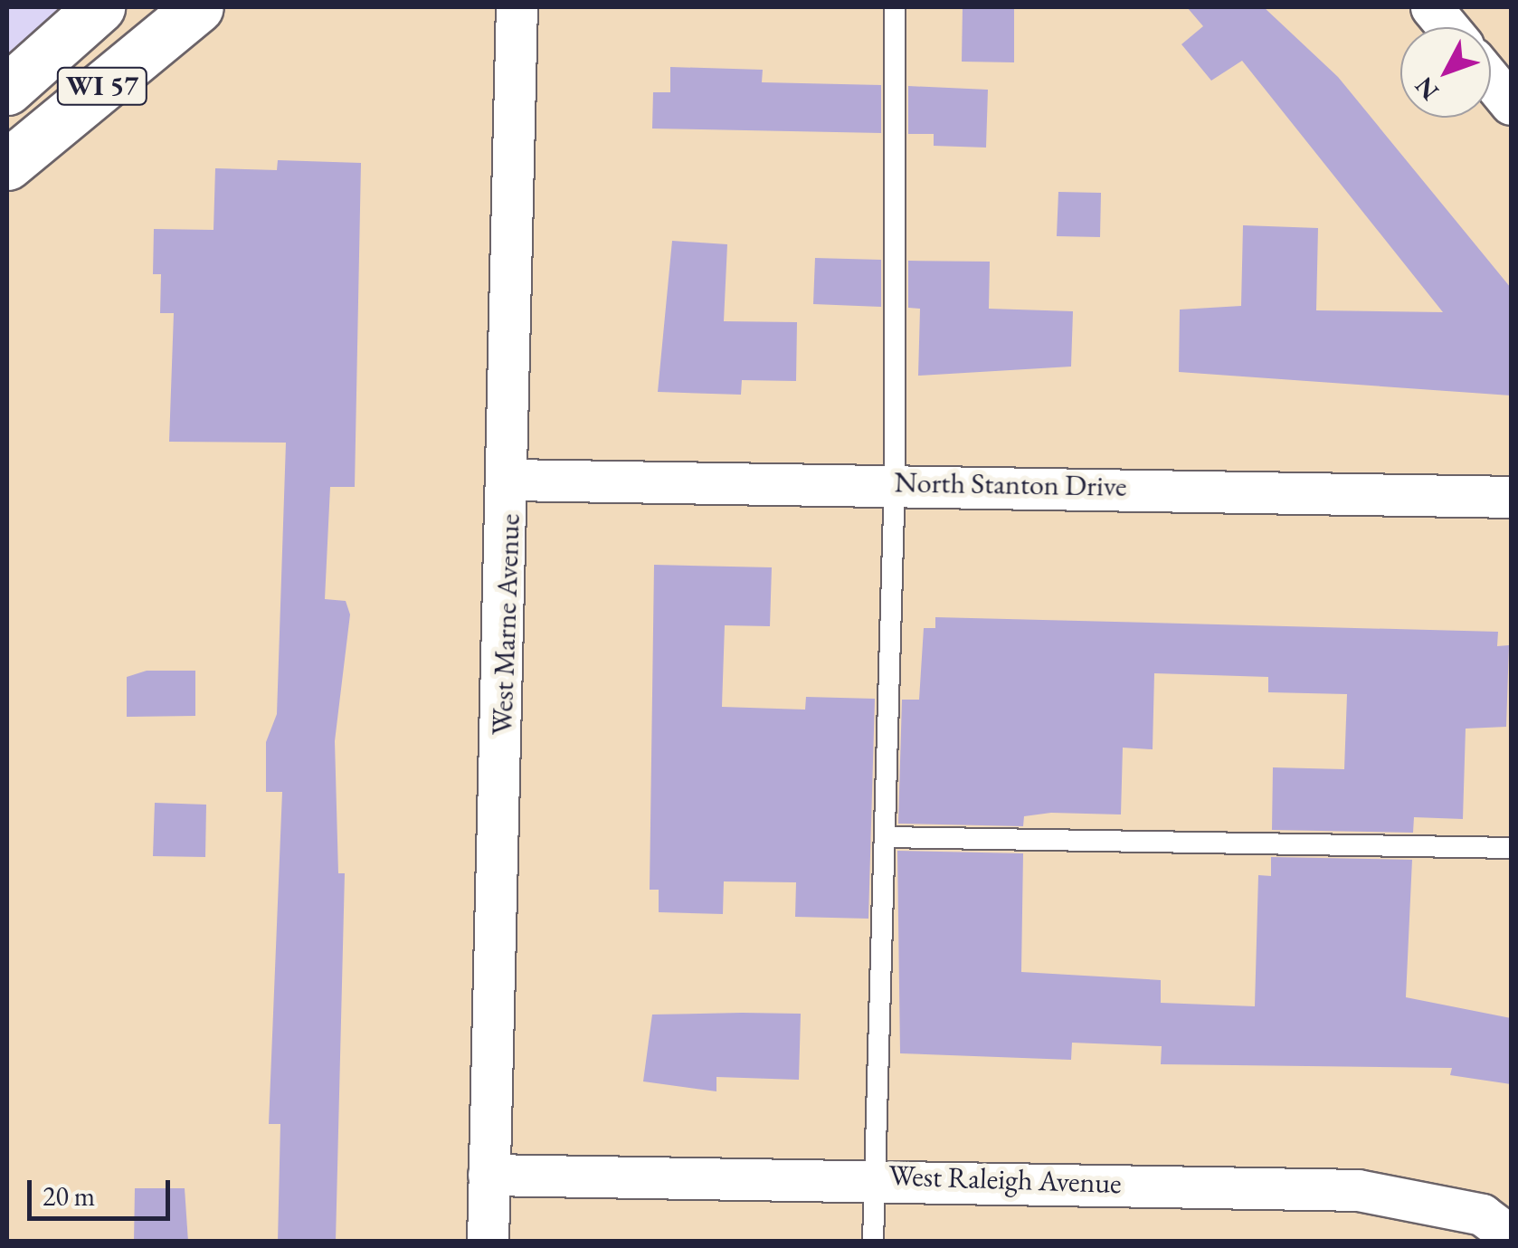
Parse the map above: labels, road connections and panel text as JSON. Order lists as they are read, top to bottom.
{
  "streets": {
    "main road": ["WI 57"],
    "street": ["North Stanton Drive", "West Marne Avenue", "West Raleigh Avenue"]
  },
  "crossings": [
    ["North Stanton Drive", "West Marne Avenue"],
    ["West Marne Avenue", "West Raleigh Avenue"]
  ],
  "scale_bar": "20 m",
  "north": "bottom left"
}
